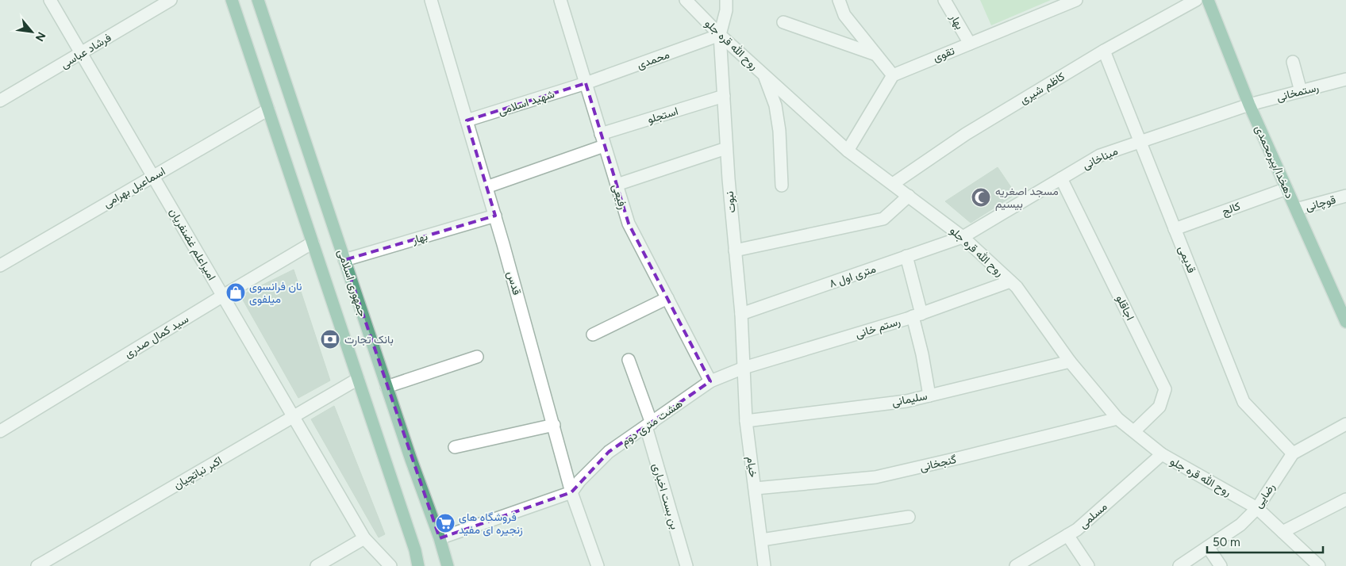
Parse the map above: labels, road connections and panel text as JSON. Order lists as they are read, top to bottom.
{
  "streets": {
    "main road": ["دهخدا/پیرمحمدی", "جمهوری اسلامی"],
    "street": [
      "بهار",
      "روح الله قره جلو",
      "فرشاد عباسی",
      "تقوی",
      "محمدی",
      "کاظم شیری",
      "رستمخانی",
      "شهید اسلامی",
      "استجلو",
      "میناخانی",
      "اسماعیل بهرامی",
      "رفیعی",
      "نبوت",
      "قوچانی",
      "کالج",
      "امیراعلم غضنفریان",
      "قدیمی",
      "۸ متری اول",
      "قدس",
      "اجاقلو",
      "رستم خانی",
      "سید کمال صدری",
      "سلیمانی",
      "هشت متری دوم",
      "گنجخانی",
      "خیام",
      "اکبر نباتچیان",
      "رضایی",
      "بن بست اخباری",
      "مسلمی"
    ]
  },
  "crossings": [
    ["بهار", "تقوی"],
    ["بهار", "جمهوری اسلامی"],
    ["بهار", "قدس"],
    ["روح الله قره جلو", "محمدی"],
    ["روح الله قره جلو", "کاظم شیری"],
    ["روح الله قره جلو", "میناخانی"],
    ["روح الله قره جلو", "نبوت"],
    ["روح الله قره جلو", "۸ متری اول"],
    ["روح الله قره جلو", "اجاقلو"],
    ["روح الله قره جلو", "رستم خانی"],
    ["روح الله قره جلو", "سلیمانی"],
    ["روح الله قره جلو", "گنجخانی"],
    ["روح الله قره جلو", "رضایی"],
    ["روح الله قره جلو", "مسلمی"],
    ["فرشاد عباسی", "امیراعلم غضنفریان"],
    ["محمدی", "شهید اسلامی"],
    ["محمدی", "رفیعی"],
    ["محمدی", "نبوت"],
    ["کاظم شیری", "قدیمی"],
    ["رستمخانی", "میناخانی"],
    ["رستمخانی", "دهخدا/پیرمحمدی"],
    ["شهید اسلامی", "رفیعی"],
    ["شهید اسلامی", "قدس"],
    ["استجلو", "رفیعی"],
    ["استجلو", "نبوت"],
    ["استجلو", "قدس"],
    ["میناخانی", "دهخدا/پیرمحمدی"],
    ["میناخانی", "قدیمی"],
    ["میناخانی", "۸ متری اول"],
    ["میناخانی", "اجاقلو"],
    ["دهخدا/پیرمحمدی", "قوچانی"],
    ["دهخدا/پیرمحمدی", "کالج"],
    ["اسماعیل بهرامی", "امیراعلم غضنفریان"],
    ["رفیعی", "هشت متری دوم"],
    ["نبوت", "۸ متری اول"],
    ["نبوت", "رستم خانی"],
    ["نبوت", "هشت متری دوم"],
    ["نبوت", "خیام"],
    ["کالج", "قدیمی"],
    ["امیراعلم غضنفریان", "سید کمال صدری"],
    ["امیراعلم غضنفریان", "اکبر نباتچیان"],
    ["قدیمی", "رضایی"],
    ["قدس", "هشت متری دوم"],
    ["رستم خانی", "هشت متری دوم"],
    ["رستم خانی", "خیام"],
    ["سلیمانی", "خیام"],
    ["هشت متری دوم", "خیام"],
    ["هشت متری دوم", "بن بست اخباری"],
    ["گنجخانی", "خیام"]
  ],
  "places": {
    "mosque": ["مسجد اصغریه بیسیم"],
    "shop": ["نان فرانسوی میلفوی"],
    "bank": ["بانک تجارت"],
    "supermarket": ["فروشگاه های زنجیره ای مفید"]
  },
  "scale_bar": "50 m",
  "north": "bottom right"
}
